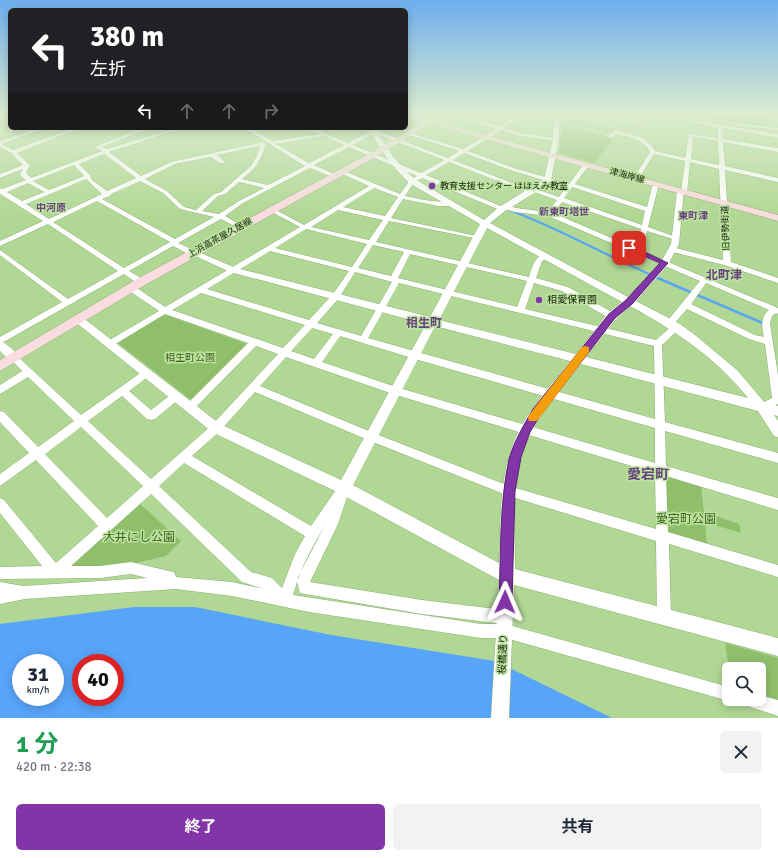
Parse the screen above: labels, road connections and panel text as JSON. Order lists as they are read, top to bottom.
{
  "streets": {
    "main road": ["津海岸線", "上浜高茶屋久居線"],
    "street": ["旧伊勢街道", "桜橋通り"]
  },
  "crossings": [
    ["津海岸線", "旧伊勢街道"],
    ["津海岸線", "桜橋通り"]
  ],
  "districts": [
    "中河原",
    "新東町塔世",
    "東町津",
    "北町津",
    "相生町",
    "愛宕町"
  ],
  "parks": ["相生町公園", "愛宕町公園", "大井にし公園"],
  "places": ["教育支援センター ほほえみ教室", "相愛保育園"],
  "page": {
    "turn": ["380 m", "左折"],
    "speed": "31 km/h",
    "limit": "40",
    "heading": ["1 分", "420 m · 22:38"],
    "buttons": ["終了", "共有"]
  }
}
